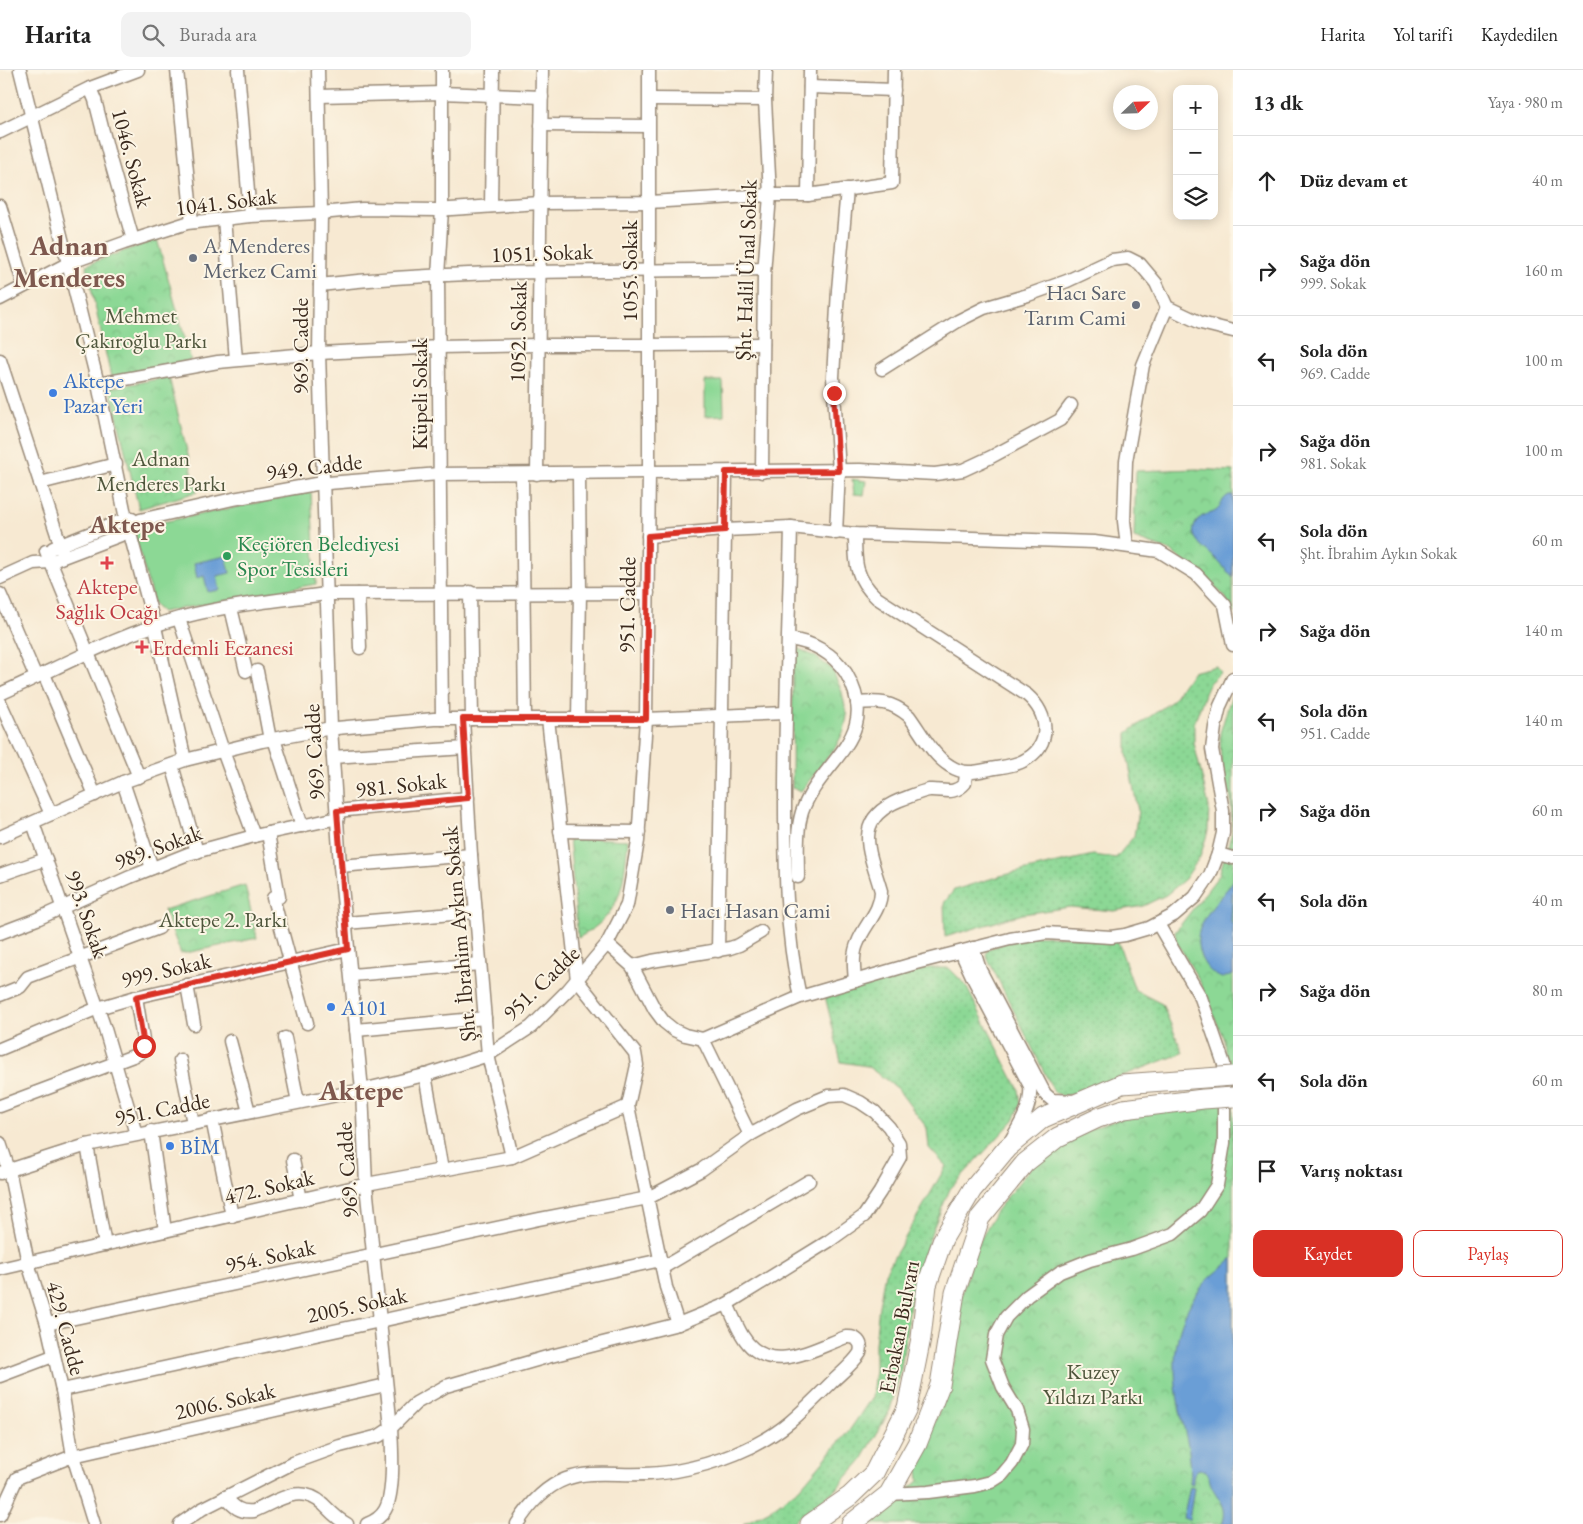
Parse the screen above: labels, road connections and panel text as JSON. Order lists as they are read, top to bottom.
{
  "streets": {
    "highway": ["Erbakan Bulvarı"],
    "street": [
      "1046. Sokak",
      "1041. Sokak",
      "1051. Sokak",
      "Şht. Halil Ünal Sokak",
      "1055. Sokak",
      "1052. Sokak",
      "969. Cadde",
      "Küpeli Sokak",
      "949. Cadde",
      "951. Cadde",
      "981. Sokak",
      "989. Sokak",
      "993. Sokak",
      "Şht. İbrahim Aykın Sokak",
      "999. Sokak",
      "472. Sokak",
      "954. Sokak",
      "2005. Sokak",
      "429. Cadde",
      "2006. Sokak"
    ]
  },
  "crossings": [
    ["1046. Sokak", "1041. Sokak"],
    ["1041. Sokak", "Şht. Halil Ünal Sokak"],
    ["1041. Sokak", "1055. Sokak"],
    ["1041. Sokak", "1052. Sokak"],
    ["1041. Sokak", "969. Cadde"],
    ["1041. Sokak", "Küpeli Sokak"],
    ["1051. Sokak", "Şht. Halil Ünal Sokak"],
    ["1051. Sokak", "1055. Sokak"],
    ["1051. Sokak", "1052. Sokak"],
    ["1051. Sokak", "969. Cadde"],
    ["1051. Sokak", "Küpeli Sokak"],
    ["Şht. Halil Ünal Sokak", "949. Cadde"],
    ["1055. Sokak", "949. Cadde"],
    ["1055. Sokak", "951. Cadde"],
    ["1052. Sokak", "949. Cadde"],
    ["969. Cadde", "949. Cadde"],
    ["969. Cadde", "951. Cadde"],
    ["969. Cadde", "981. Sokak"],
    ["969. Cadde", "989. Sokak"],
    ["969. Cadde", "999. Sokak"],
    ["969. Cadde", "472. Sokak"],
    ["969. Cadde", "954. Sokak"],
    ["969. Cadde", "2005. Sokak"],
    ["969. Cadde", "2006. Sokak"],
    ["Küpeli Sokak", "949. Cadde"],
    ["949. Cadde", "951. Cadde"],
    ["951. Cadde", "993. Sokak"],
    ["951. Cadde", "Şht. İbrahim Aykın Sokak"],
    ["951. Cadde", "429. Cadde"],
    ["981. Sokak", "989. Sokak"],
    ["981. Sokak", "Şht. İbrahim Aykın Sokak"],
    ["989. Sokak", "993. Sokak"],
    ["993. Sokak", "999. Sokak"],
    ["Şht. İbrahim Aykın Sokak", "472. Sokak"],
    ["472. Sokak", "429. Cadde"],
    ["954. Sokak", "429. Cadde"],
    ["2005. Sokak", "429. Cadde"],
    ["429. Cadde", "2006. Sokak"]
  ],
  "districts": ["Adnan Menderes", "Aktepe", "Aktepe"],
  "parks": [
    "Mehmet Çakıroğlu Parkı",
    "Adnan Menderes Parkı",
    "Aktepe 2. Parkı",
    "Kuzey Yıldızı Parkı"
  ],
  "places": {
    "other": [
      "A. Menderes Merkez Cami",
      "Hacı Sare Tarım Cami",
      "Aktepe Pazar Yeri",
      "Keçiören Belediyesi Spor Tesisleri",
      "Hacı Hasan Cami",
      "A101",
      "BİM"
    ],
    "health": ["Aktepe Sağlık Ocağı", "Erdemli Eczanesi"]
  },
  "north": "top right",
  "page": {
    "header": "Harita",
    "search": "Burada ara",
    "nav": ["Harita", "Yol tarifi", "Kaydedilen"],
    "heading": ["13 dk", "Yaya · 980 m"],
    "map_buttons": ["+", "−"],
    "list": [
      ["Düz devam et", "40 m"],
      ["Sağa dön", "999. Sokak", "160 m"],
      ["Sola dön", "969. Cadde", "100 m"],
      ["Sağa dön", "981. Sokak", "100 m"],
      ["Sola dön", "Şht. İbrahim Aykın Sokak", "60 m"],
      ["Sağa dön", "140 m"],
      ["Sola dön", "951. Cadde", "140 m"],
      ["Sağa dön", "60 m"],
      ["Sola dön", "40 m"],
      ["Sağa dön", "80 m"],
      ["Sola dön", "60 m"],
      "Varış noktası"
    ],
    "buttons": ["Kaydet", "Paylaş"]
  }
}
